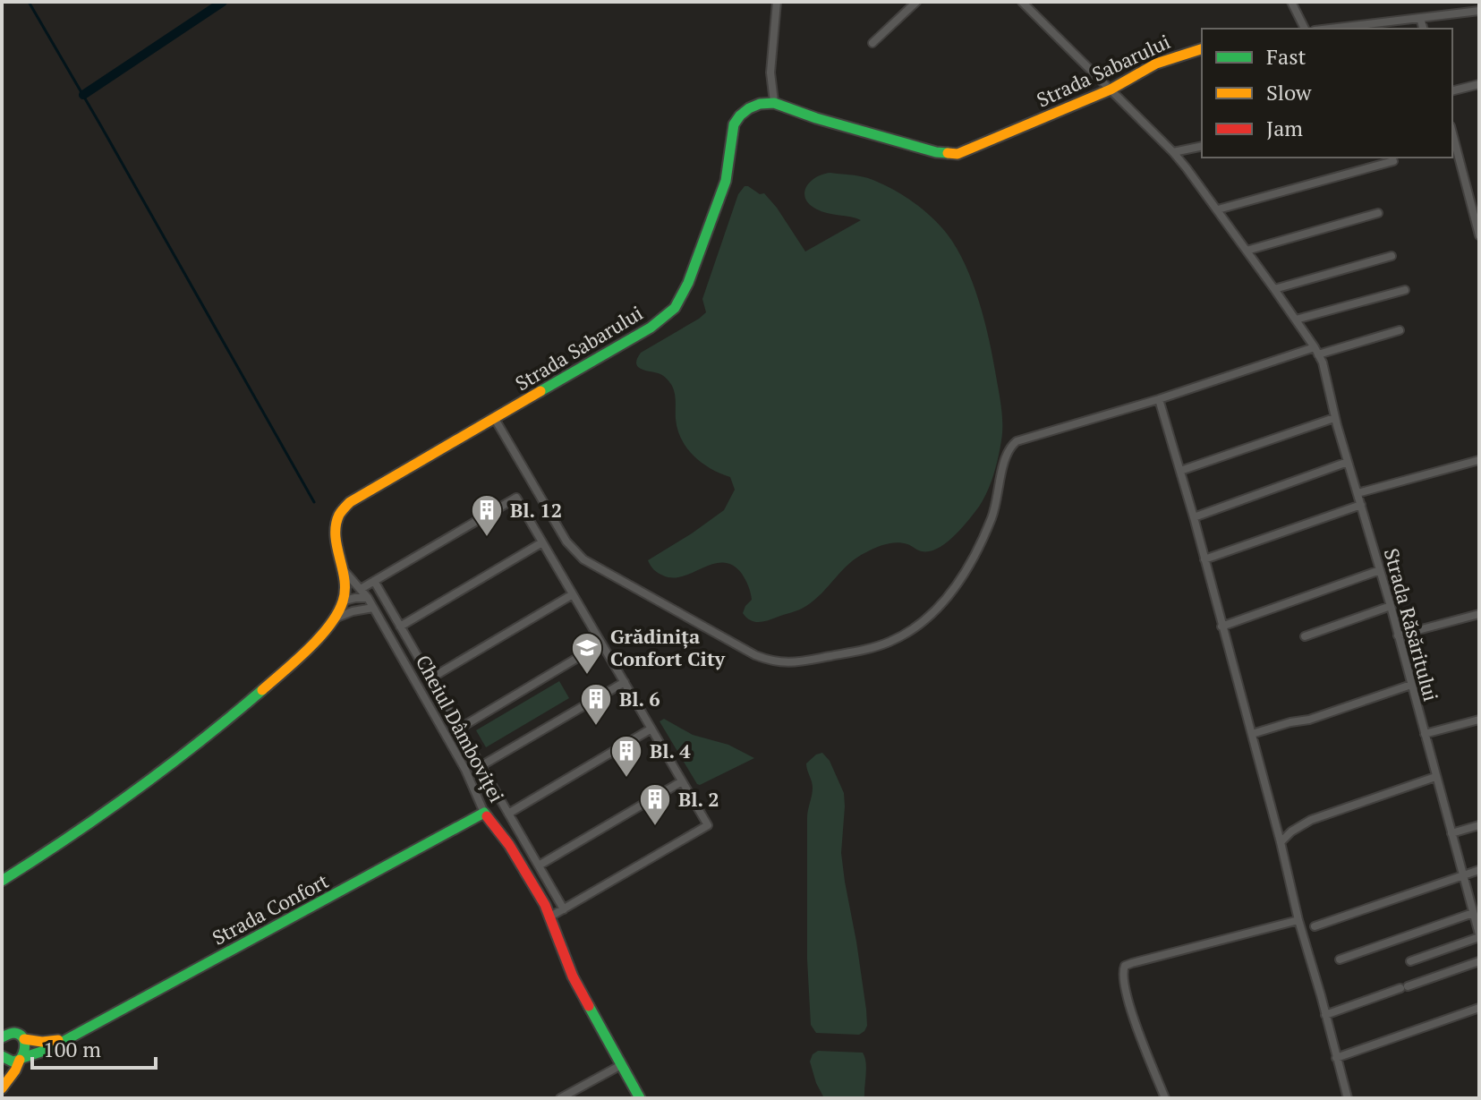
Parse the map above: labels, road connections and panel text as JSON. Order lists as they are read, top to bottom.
{
  "streets": {
    "street": [
      "Strada Sabarului",
      "Strada Răsăritului",
      "Cheiul Dâmboviței",
      "Strada Confort"
    ]
  },
  "crossings": [
    ["Strada Sabarului", "Strada Răsăritului"],
    ["Strada Sabarului", "Cheiul Dâmboviței"],
    ["Cheiul Dâmboviței", "Strada Confort"]
  ],
  "places": {
    "building": [
      "Bl. 12",
      "Bl. 6",
      "Bl. 4",
      "Bl. 2"
    ],
    "school or university": ["Grădinița Confort City"]
  },
  "legend": ["Fast", "Slow", "Jam"],
  "scale_bar": "100 m"
}
